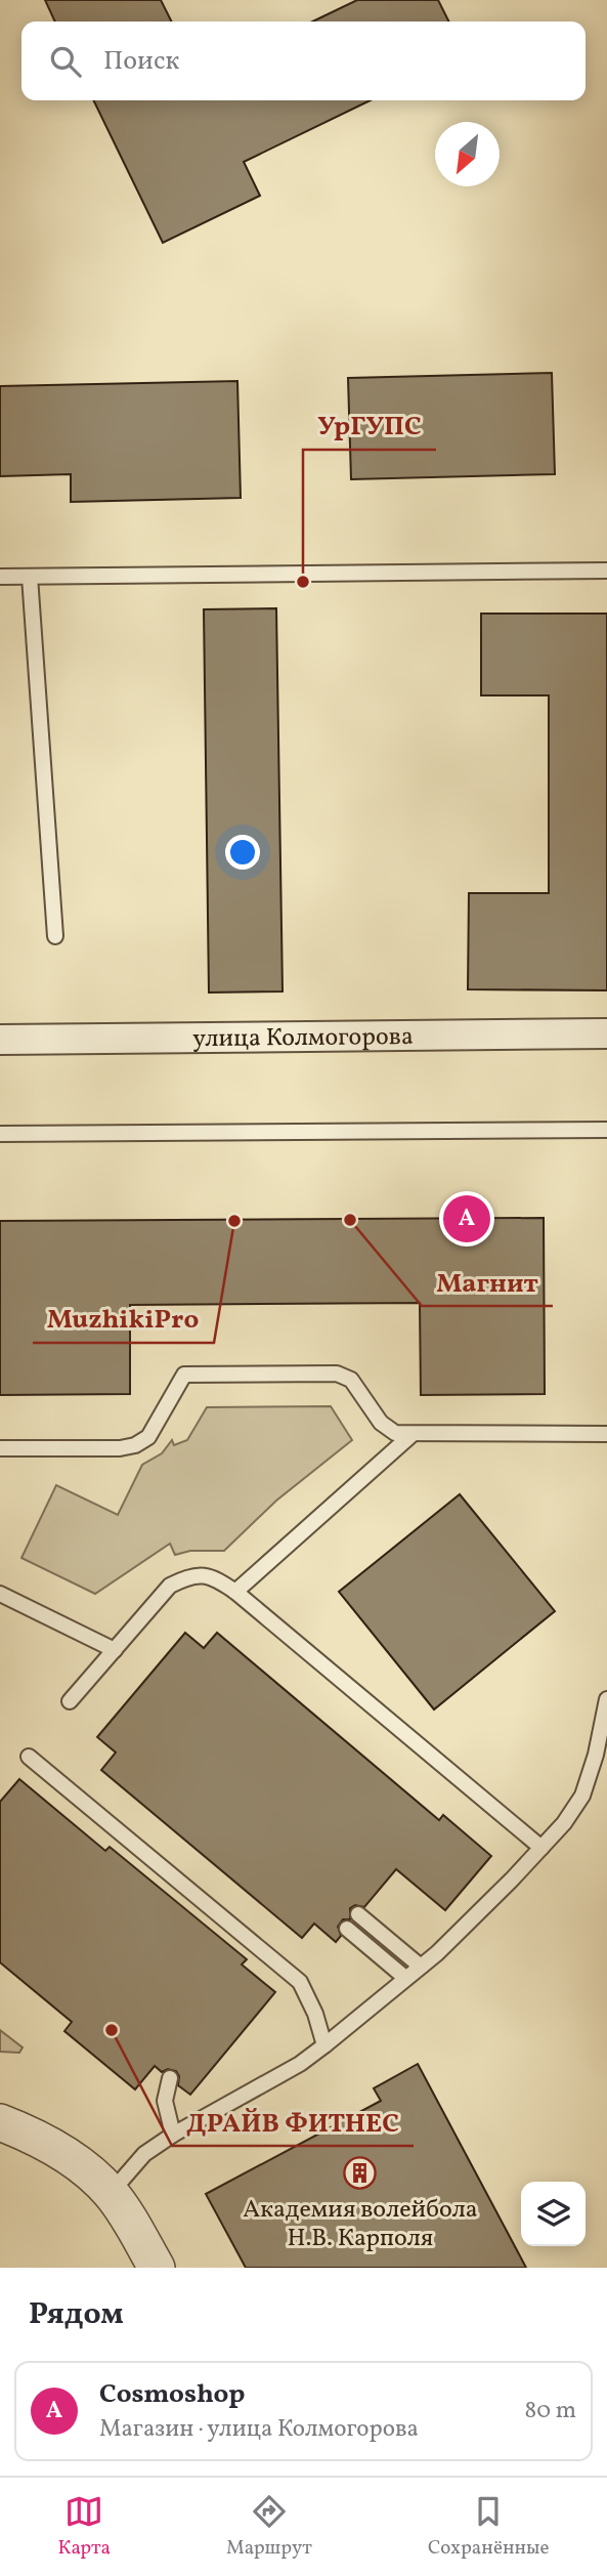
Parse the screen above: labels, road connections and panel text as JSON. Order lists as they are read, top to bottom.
{
  "streets": {
    "street": ["улица Колмогорова"]
  },
  "places": {
    "other": [
      "УрГУПС",
      "Магнит",
      "MuzhikiPro",
      "ДРАЙВ ФИТНЕС"
    ],
    "building": ["Академия волейбола Н.В. Карполя"]
  },
  "north": "bottom left",
  "page": {
    "search": "Поиск",
    "pins": "A",
    "heading": "Рядом",
    "list": [
      {
        "mark": "A",
        "name": "Cosmoshop",
        "note": "Магазин · улица Колмогорова",
        "value": "80 m"
      }
    ],
    "nav": ["Карта", "Маршрут", "Сохранённые"]
  }
}
